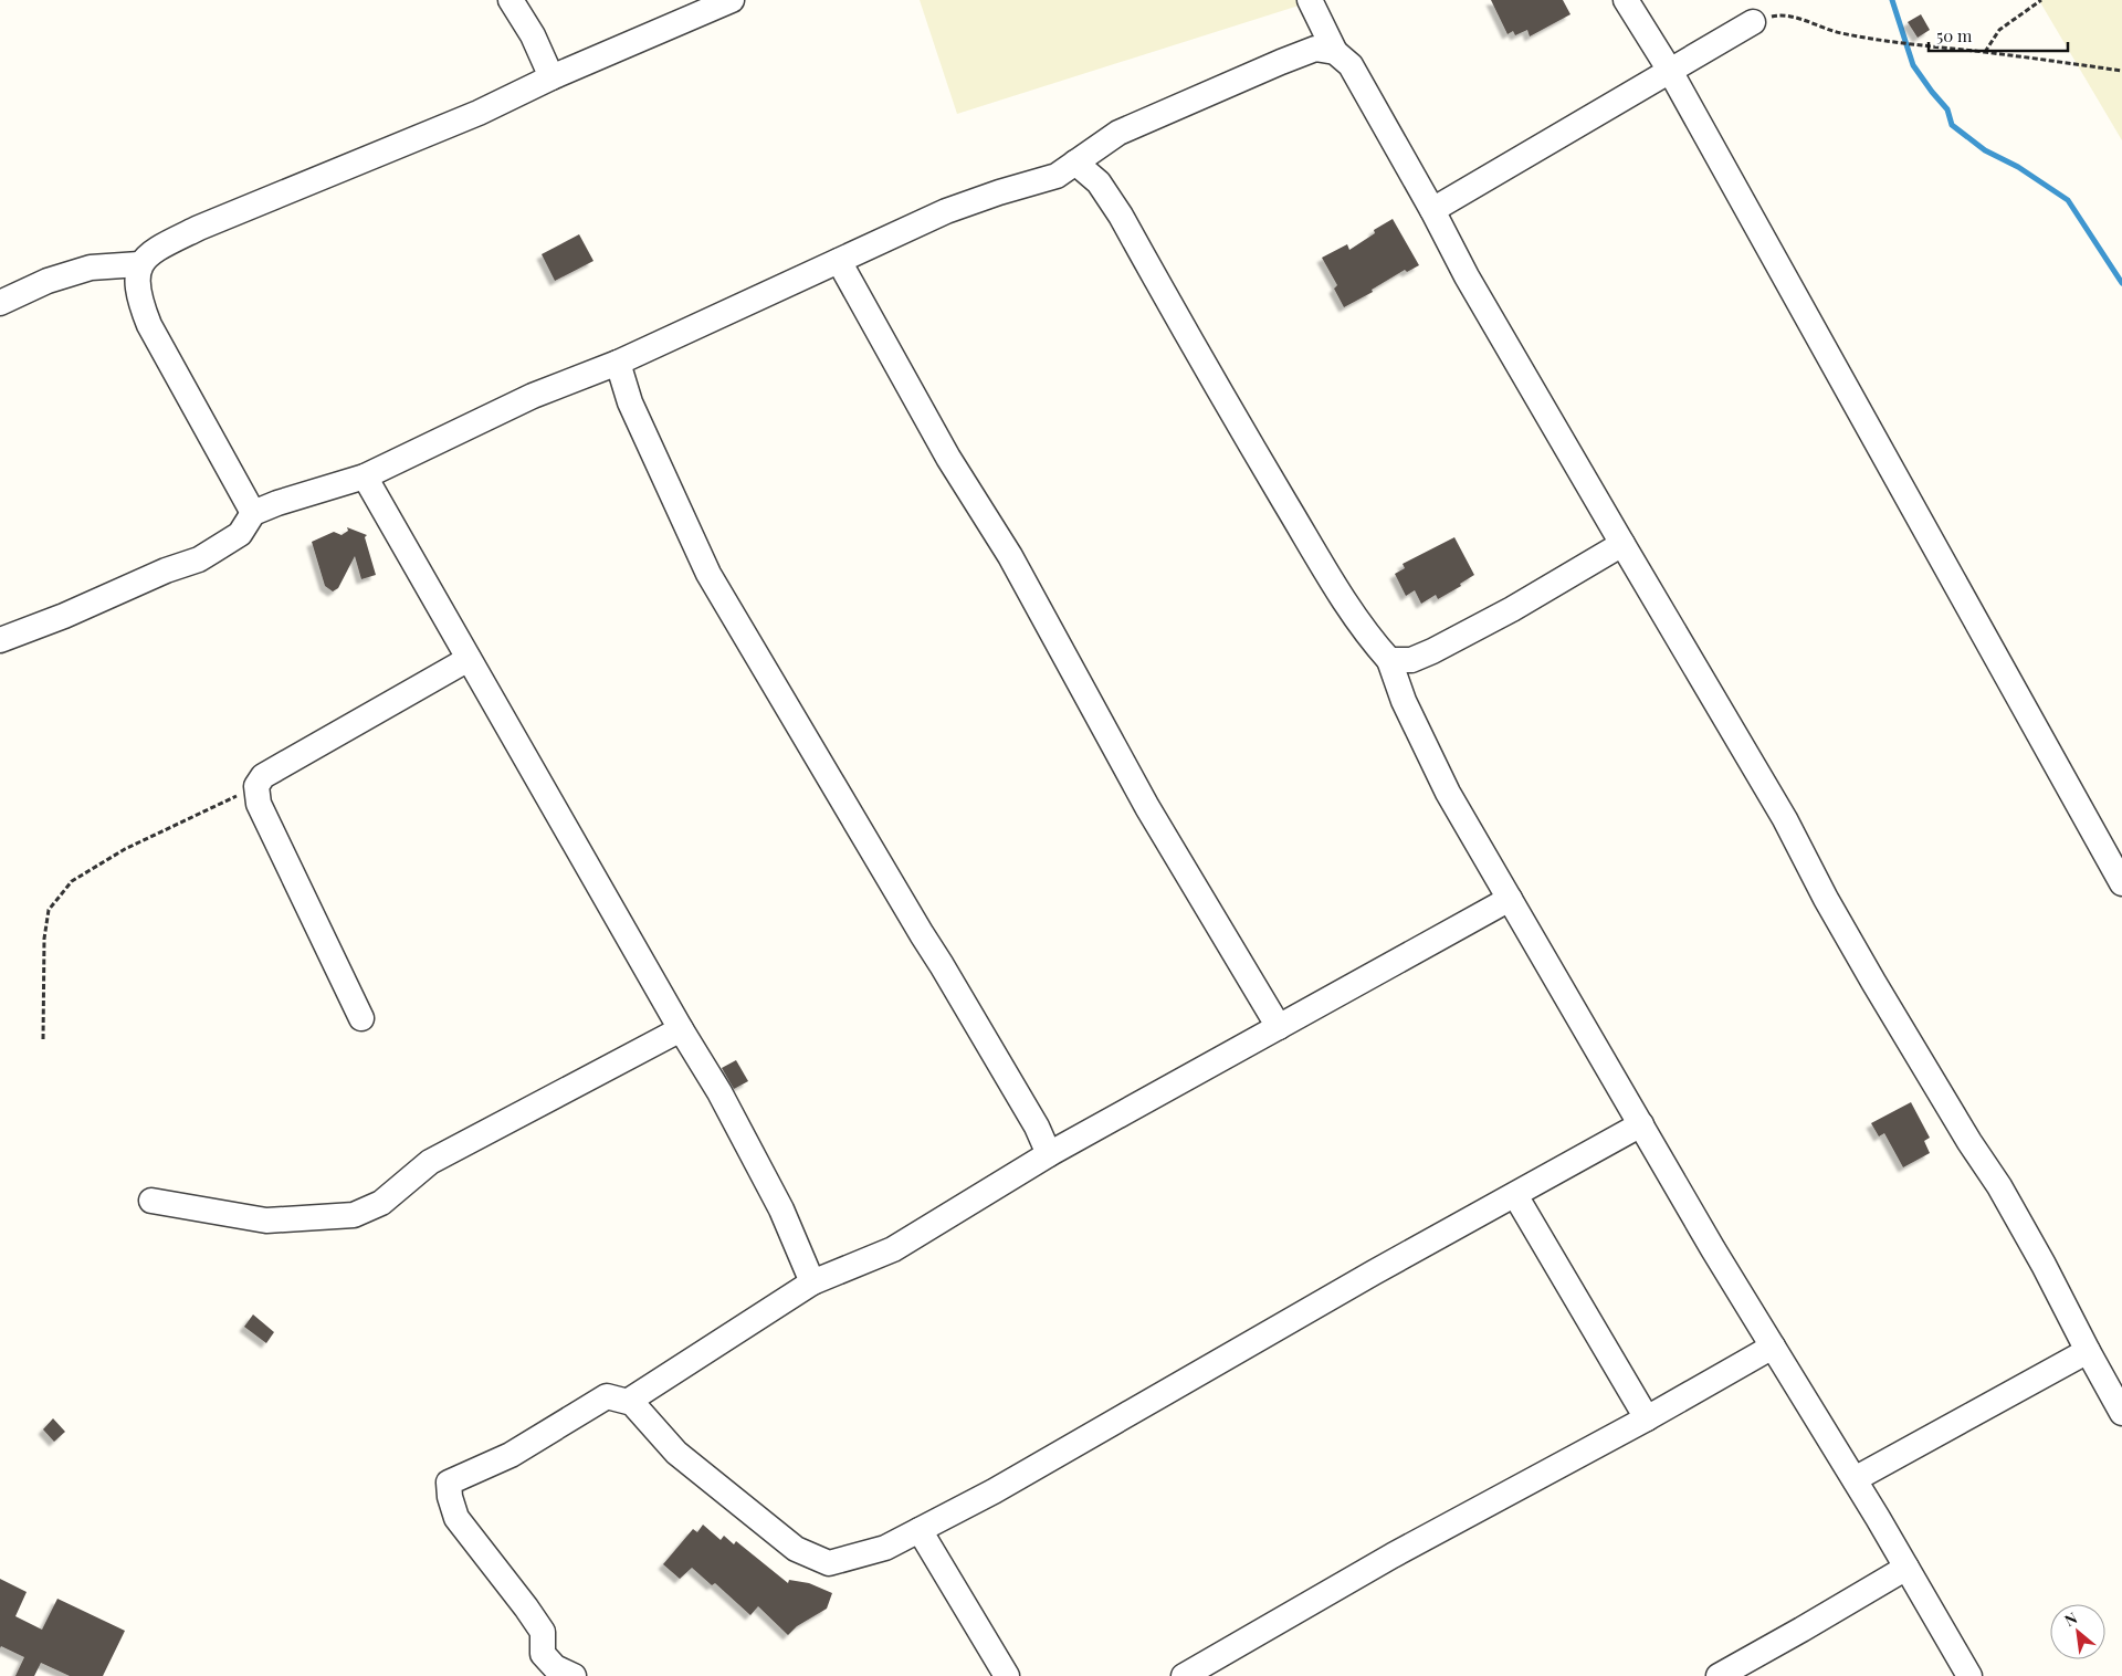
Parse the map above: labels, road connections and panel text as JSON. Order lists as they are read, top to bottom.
{
  "scale_bar": "50 m",
  "north": "top left"
}
